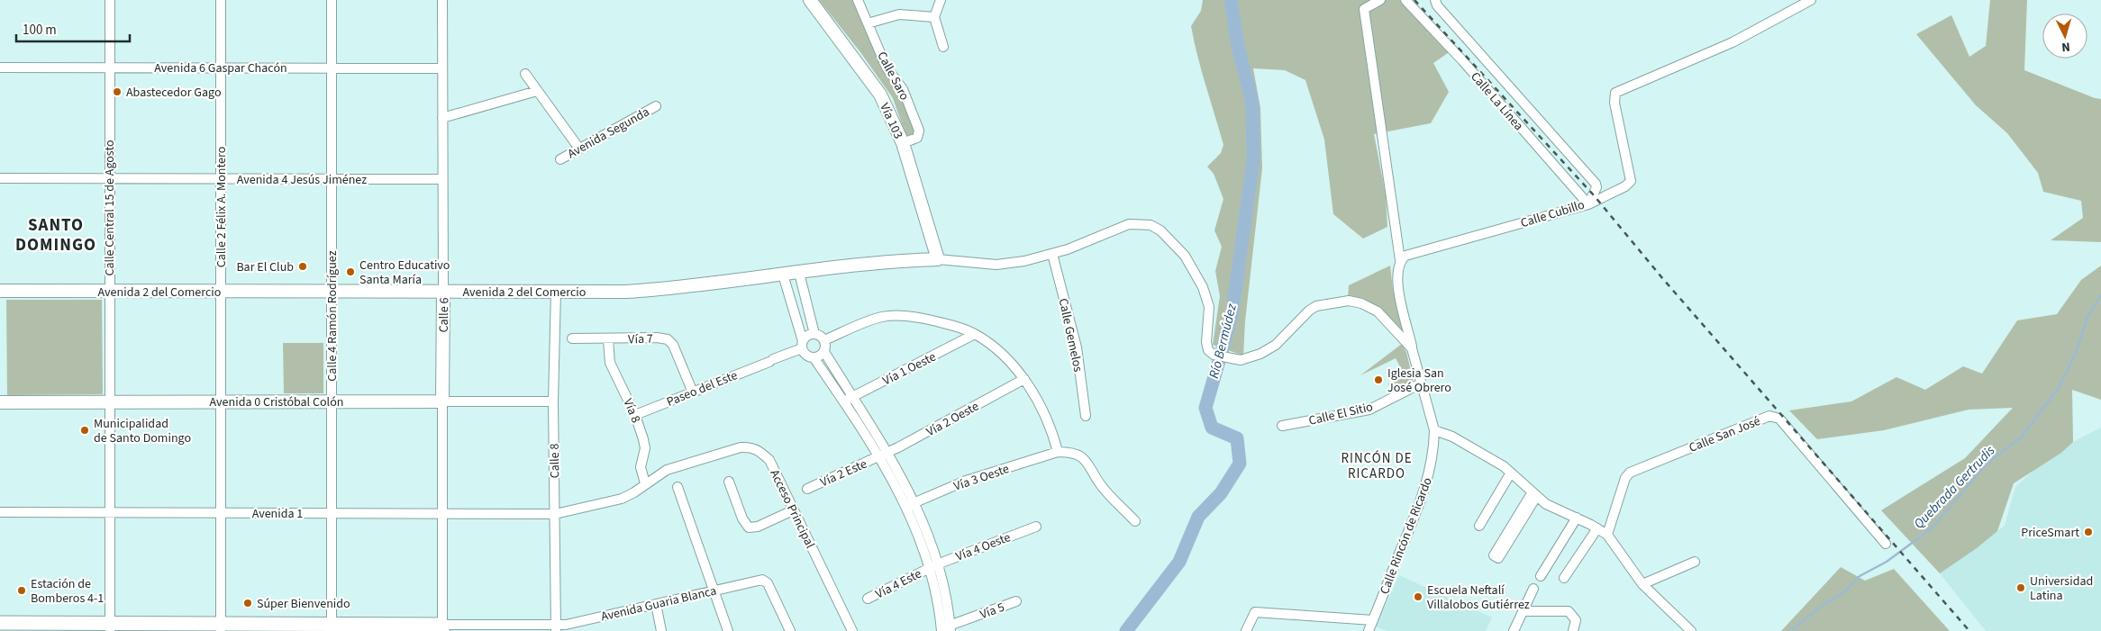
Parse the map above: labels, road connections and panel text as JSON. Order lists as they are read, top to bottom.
{
  "streets": {
    "main road": [
      "Vía 103",
      "Avenida 2 del Comercio",
      "Calle 6",
      "Avenida 0 Cristóbal Colón"
    ],
    "street": [
      "Avenida 6 Gaspar Chacón",
      "Calle Saro",
      "Calle La Línea",
      "Avenida Segunda",
      "Avenida 4 Jesús Jiménez",
      "Calle 2 Félix A. Montero",
      "Calle Central 15 de Agosto",
      "Calle Cubillo",
      "Calle 4 Ramón Rodríguez",
      "Calle Gemelos",
      "Vía 7",
      "Vía 1 Oeste",
      "Paseo del Este",
      "Vía 8",
      "Calle El Sitio",
      "Vía 2 Oeste",
      "Calle San José",
      "Calle 8",
      "Vía 2 Este",
      "Vía 3 Oeste",
      "Acceso Principal",
      "Avenida 1",
      "Calle Rincón de Ricardo",
      "Vía 4 Oeste",
      "Vía 4 Este",
      "Avenida Guaria Blanca",
      "Vía 5"
    ]
  },
  "crossings": [
    ["Avenida 6 Gaspar Chacón", "Calle 2 Félix A. Montero"],
    ["Avenida 6 Gaspar Chacón", "Calle Central 15 de Agosto"],
    ["Avenida 6 Gaspar Chacón", "Calle 6"],
    ["Avenida 6 Gaspar Chacón", "Calle 4 Ramón Rodríguez"],
    ["Calle Saro", "Vía 103"],
    ["Calle La Línea", "Calle Cubillo"],
    ["Vía 103", "Avenida 2 del Comercio"],
    ["Vía 103", "Calle Rincón de Ricardo"],
    ["Avenida 4 Jesús Jiménez", "Calle 2 Félix A. Montero"],
    ["Avenida 4 Jesús Jiménez", "Calle Central 15 de Agosto"],
    ["Avenida 4 Jesús Jiménez", "Calle 6"],
    ["Avenida 4 Jesús Jiménez", "Calle 4 Ramón Rodríguez"],
    ["Calle 2 Félix A. Montero", "Avenida 2 del Comercio"],
    ["Calle 2 Félix A. Montero", "Avenida 0 Cristóbal Colón"],
    ["Calle 2 Félix A. Montero", "Avenida 1"],
    ["Calle Central 15 de Agosto", "Avenida 2 del Comercio"],
    ["Calle Central 15 de Agosto", "Avenida 0 Cristóbal Colón"],
    ["Calle Central 15 de Agosto", "Avenida 1"],
    ["Avenida 2 del Comercio", "Calle 6"],
    ["Avenida 2 del Comercio", "Calle 4 Ramón Rodríguez"],
    ["Avenida 2 del Comercio", "Calle 8"],
    ["Avenida 2 del Comercio", "Calle Rincón de Ricardo"],
    ["Calle 6", "Avenida 0 Cristóbal Colón"],
    ["Calle 6", "Avenida 1"],
    ["Calle 6", "Avenida Guaria Blanca"],
    ["Calle 4 Ramón Rodríguez", "Avenida 0 Cristóbal Colón"],
    ["Calle 4 Ramón Rodríguez", "Avenida 1"],
    ["Calle Gemelos", "Calle Rincón de Ricardo"],
    ["Vía 7", "Paseo del Este"],
    ["Vía 7", "Vía 8"],
    ["Paseo del Este", "Vía 8"],
    ["Avenida 0 Cristóbal Colón", "Calle 8"],
    ["Vía 8", "Acceso Principal"],
    ["Vía 8", "Avenida 1"],
    ["Calle El Sitio", "Calle Rincón de Ricardo"],
    ["Vía 2 Oeste", "Vía 2 Este"],
    ["Calle 8", "Avenida 1"],
    ["Calle 8", "Avenida Guaria Blanca"],
    ["Acceso Principal", "Avenida 1"],
    ["Vía 4 Oeste", "Vía 4 Este"]
  ],
  "districts": ["SANTO DOMINGO", "RINCÓN DE RICARDO"],
  "water": ["Río Bermúdez", "Quebrada Gertrudis"],
  "places": [
    "Abastecedor Gago",
    "Bar El Club",
    "Centro Educativo Santa María",
    "Iglesia San José Obrero",
    "Municipalidad de Santo Domingo",
    "PriceSmart",
    "Universidad Latina",
    "Estación de Bomberos 4-1",
    "Escuela Neftalí Villalobos Gutiérrez",
    "Súper Bienvenido"
  ],
  "scale_bar": "100 m",
  "north": "bottom"
}
